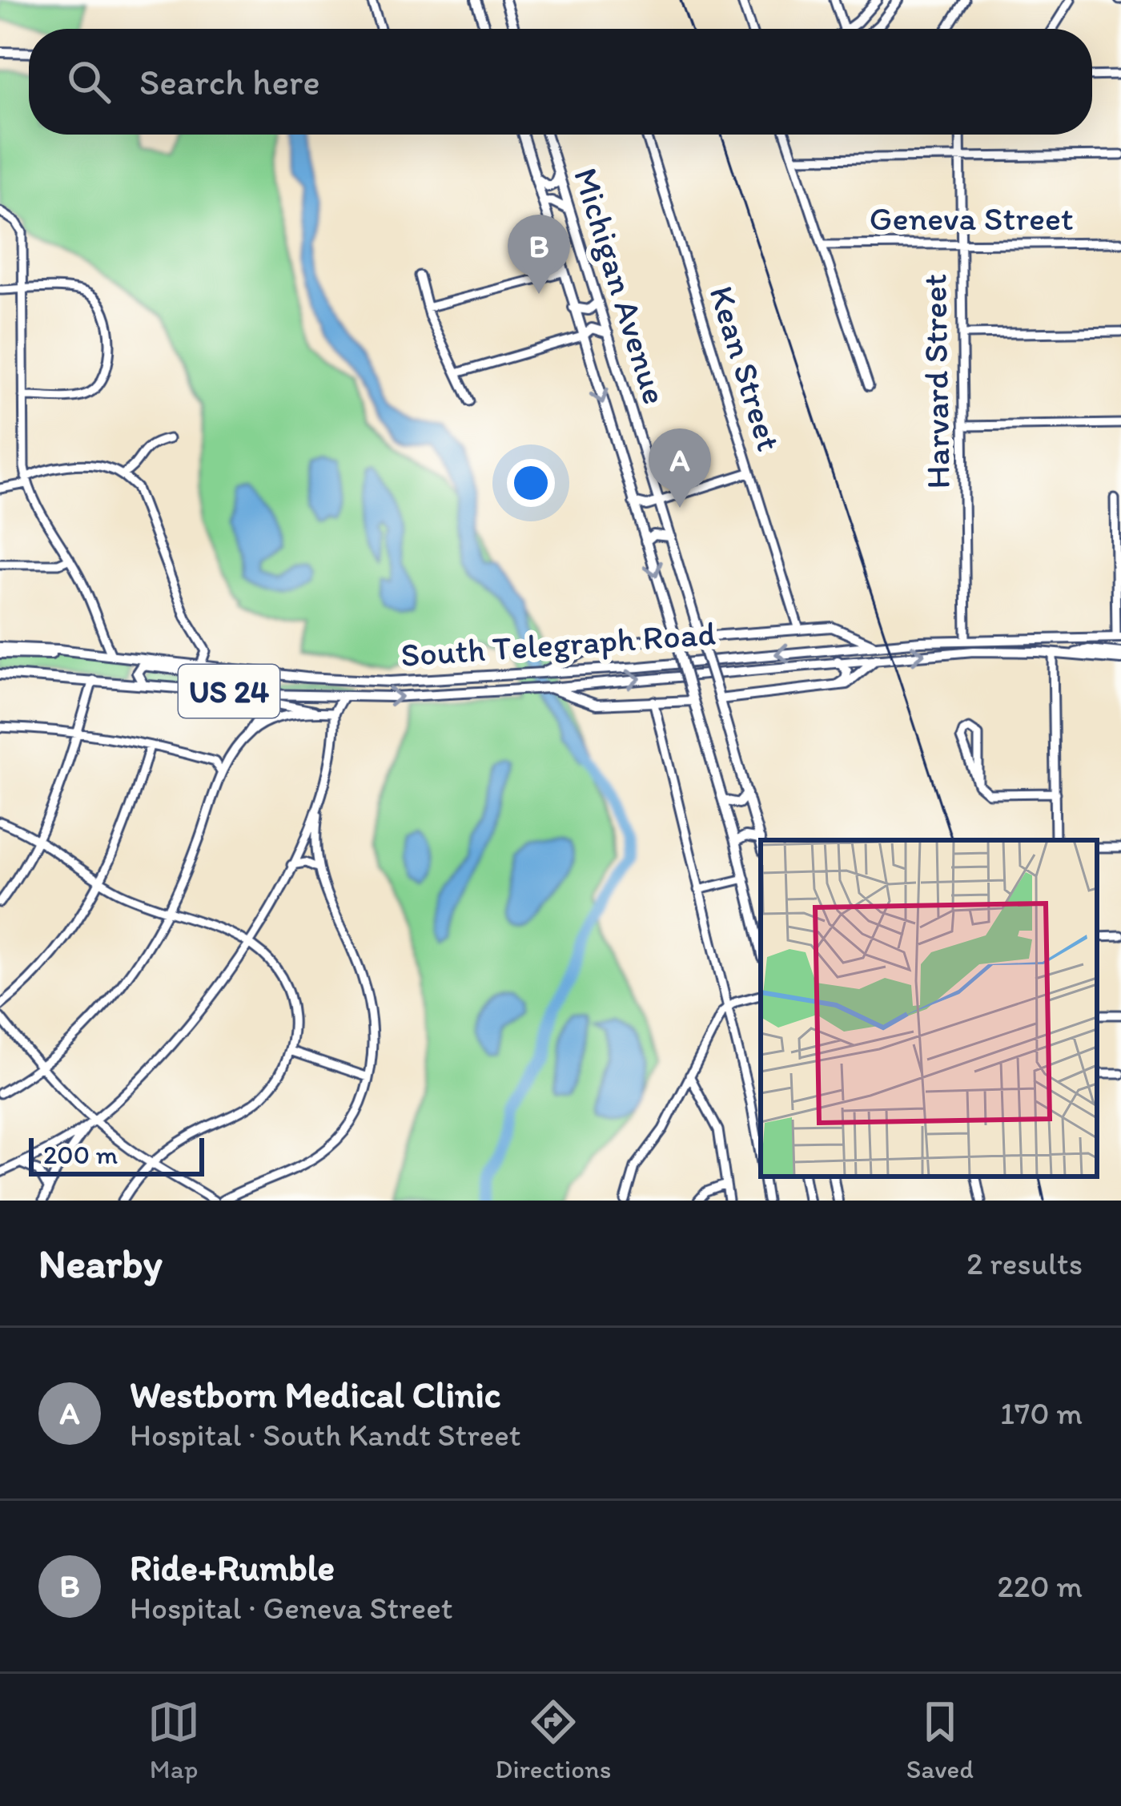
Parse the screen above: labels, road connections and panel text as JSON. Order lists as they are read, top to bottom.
{
  "streets": {
    "main road": ["Michigan Avenue", "South Telegraph Road", "US 24"],
    "street": ["Geneva Street", "Kean Street", "Harvard Street"]
  },
  "crossings": [
    ["Geneva Street", "Harvard Street"],
    ["Harvard Street", "South Telegraph Road"]
  ],
  "scale_bar": "200 m",
  "page": {
    "search": "Search here",
    "pins": ["B", "A"],
    "scale": "200 m",
    "heading": ["Nearby", "2 results"],
    "list": [
      {
        "mark": "A",
        "name": "Westborn Medical Clinic",
        "note": "Hospital · South Kandt Street",
        "value": "170 m"
      },
      {
        "mark": "B",
        "name": "Ride+Rumble",
        "note": "Hospital · Geneva Street",
        "value": "220 m"
      }
    ],
    "nav": ["Map", "Directions", "Saved"]
  }
}
